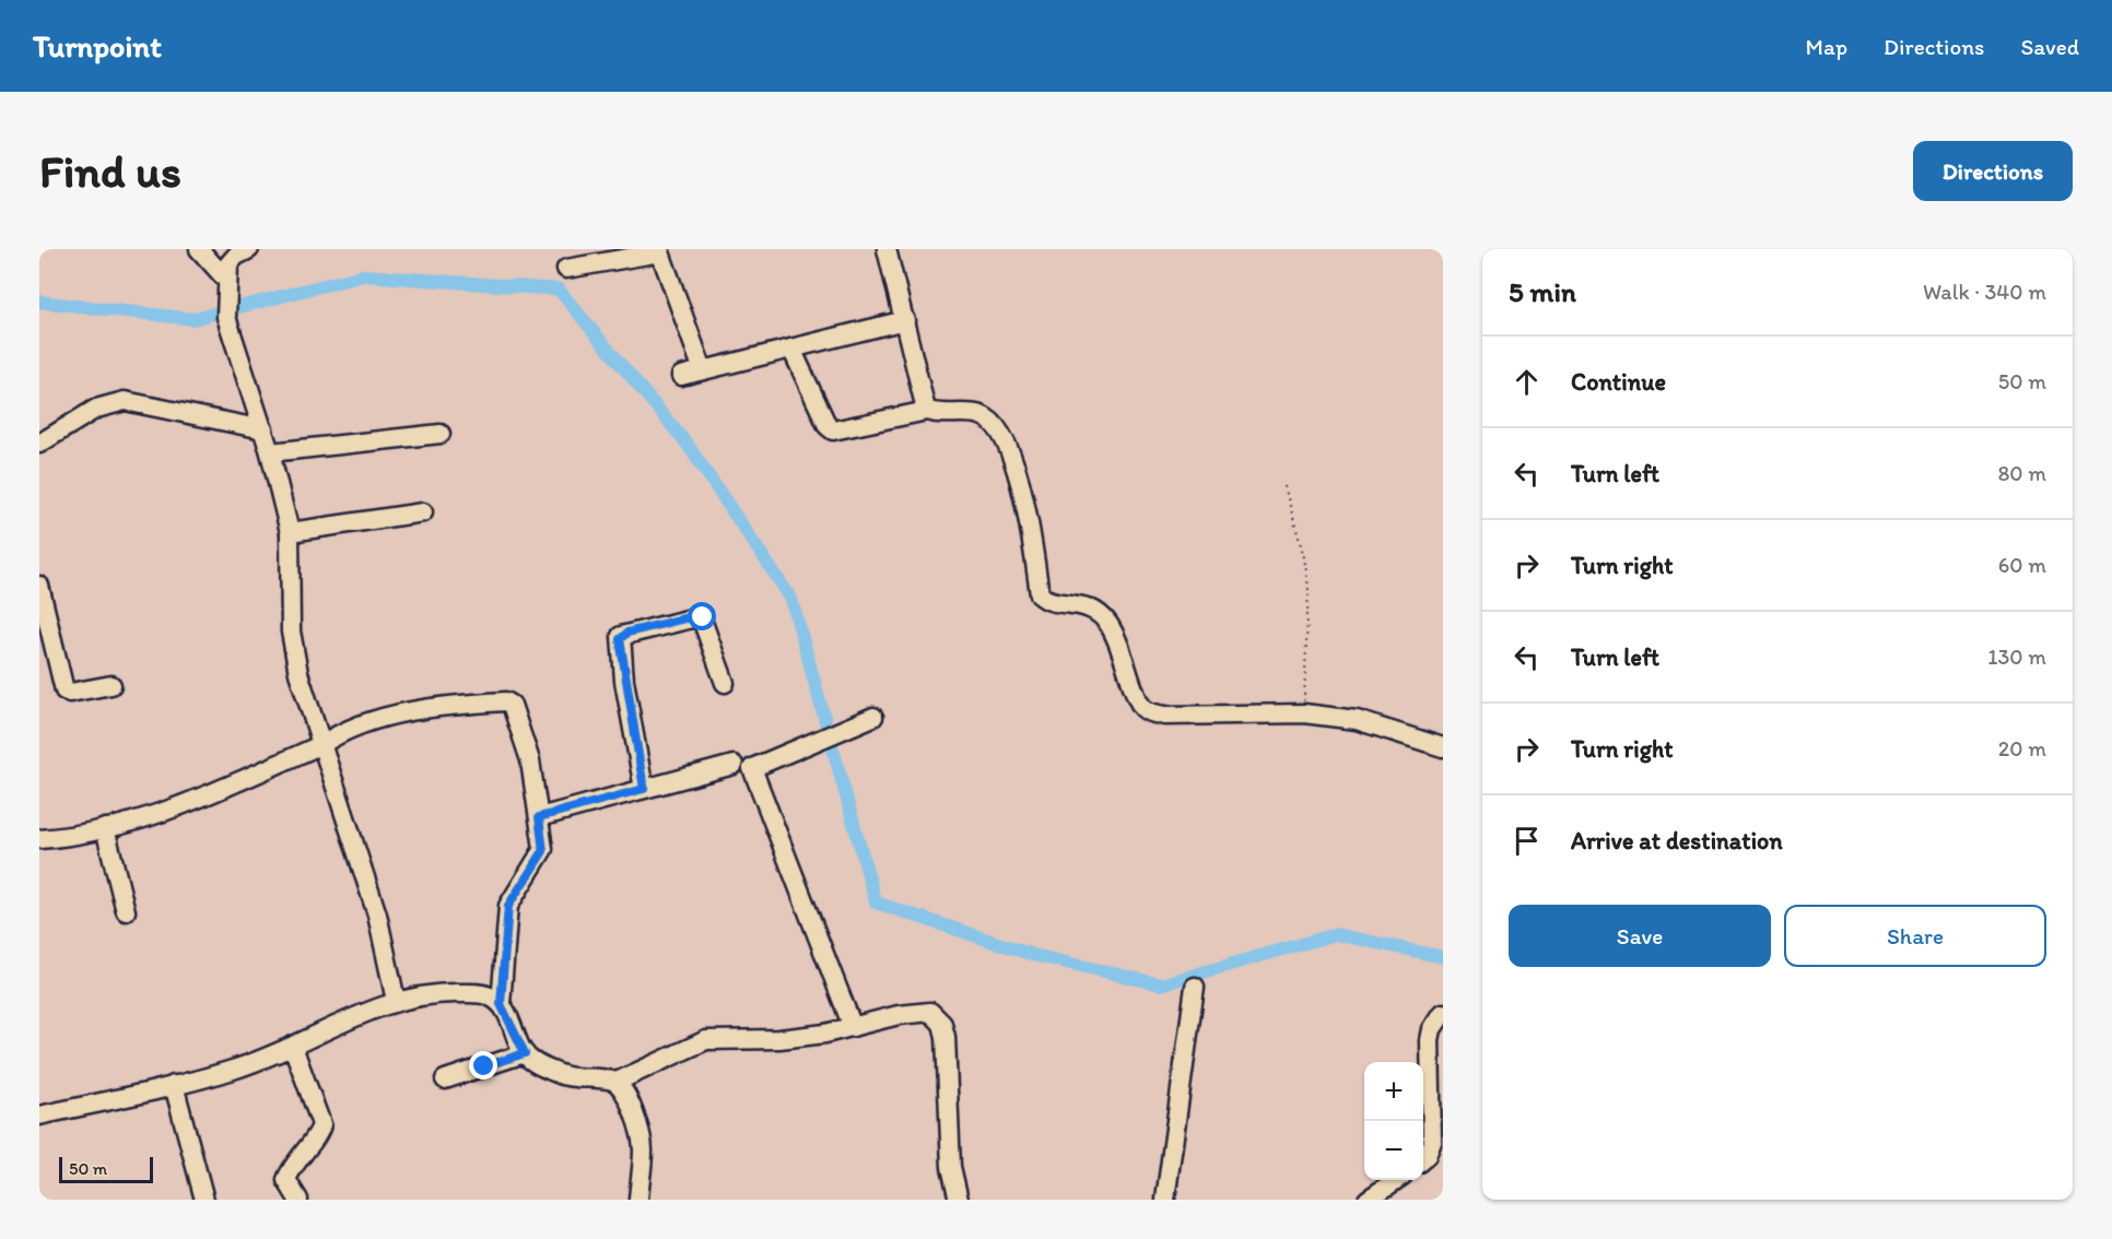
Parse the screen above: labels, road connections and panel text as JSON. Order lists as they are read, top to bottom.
{
  "scale_bar": "50 m",
  "page": {
    "header": "Turnpoint",
    "nav": ["Map", "Directions", "Saved"],
    "buttons": [
      "Directions",
      ["Save", "Share"]
    ],
    "title": "Find us",
    "heading": ["5 min", "Walk · 340 m"],
    "list": [
      ["Continue", "50 m"],
      ["Turn left", "80 m"],
      ["Turn right", "60 m"],
      ["Turn left", "130 m"],
      ["Turn right", "20 m"],
      "Arrive at destination"
    ],
    "map_buttons": ["+", "−"],
    "scale": "50 m"
  }
}
